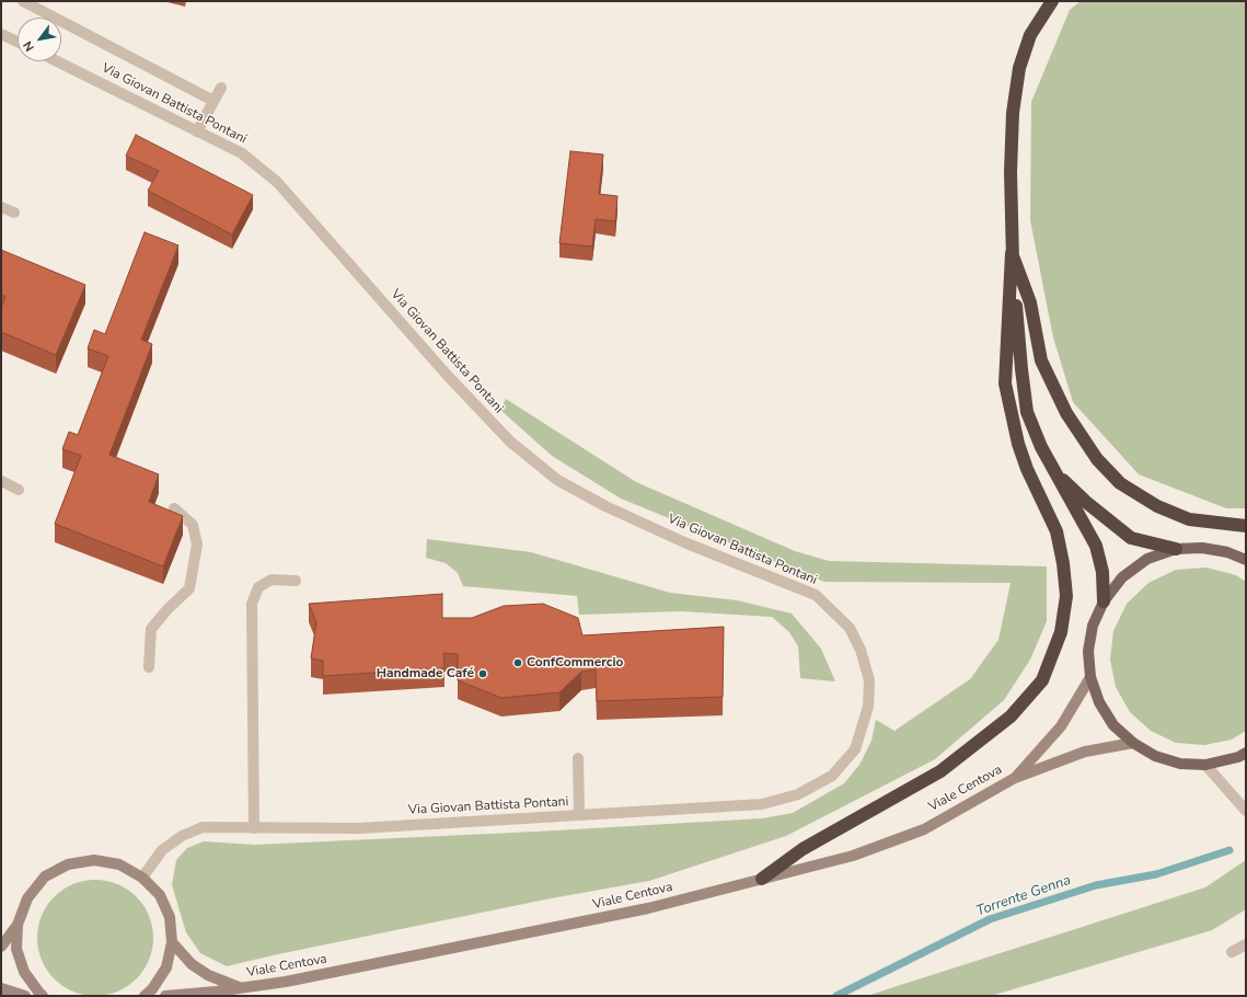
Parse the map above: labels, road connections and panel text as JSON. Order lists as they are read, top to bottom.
{
  "streets": {
    "main road": ["Viale Centova"],
    "street": ["Via Giovan Battista Pontani"]
  },
  "water": ["Torrente Genna"],
  "places": ["ConfCommercio", "Handmade Café"],
  "north": "bottom left"
}
